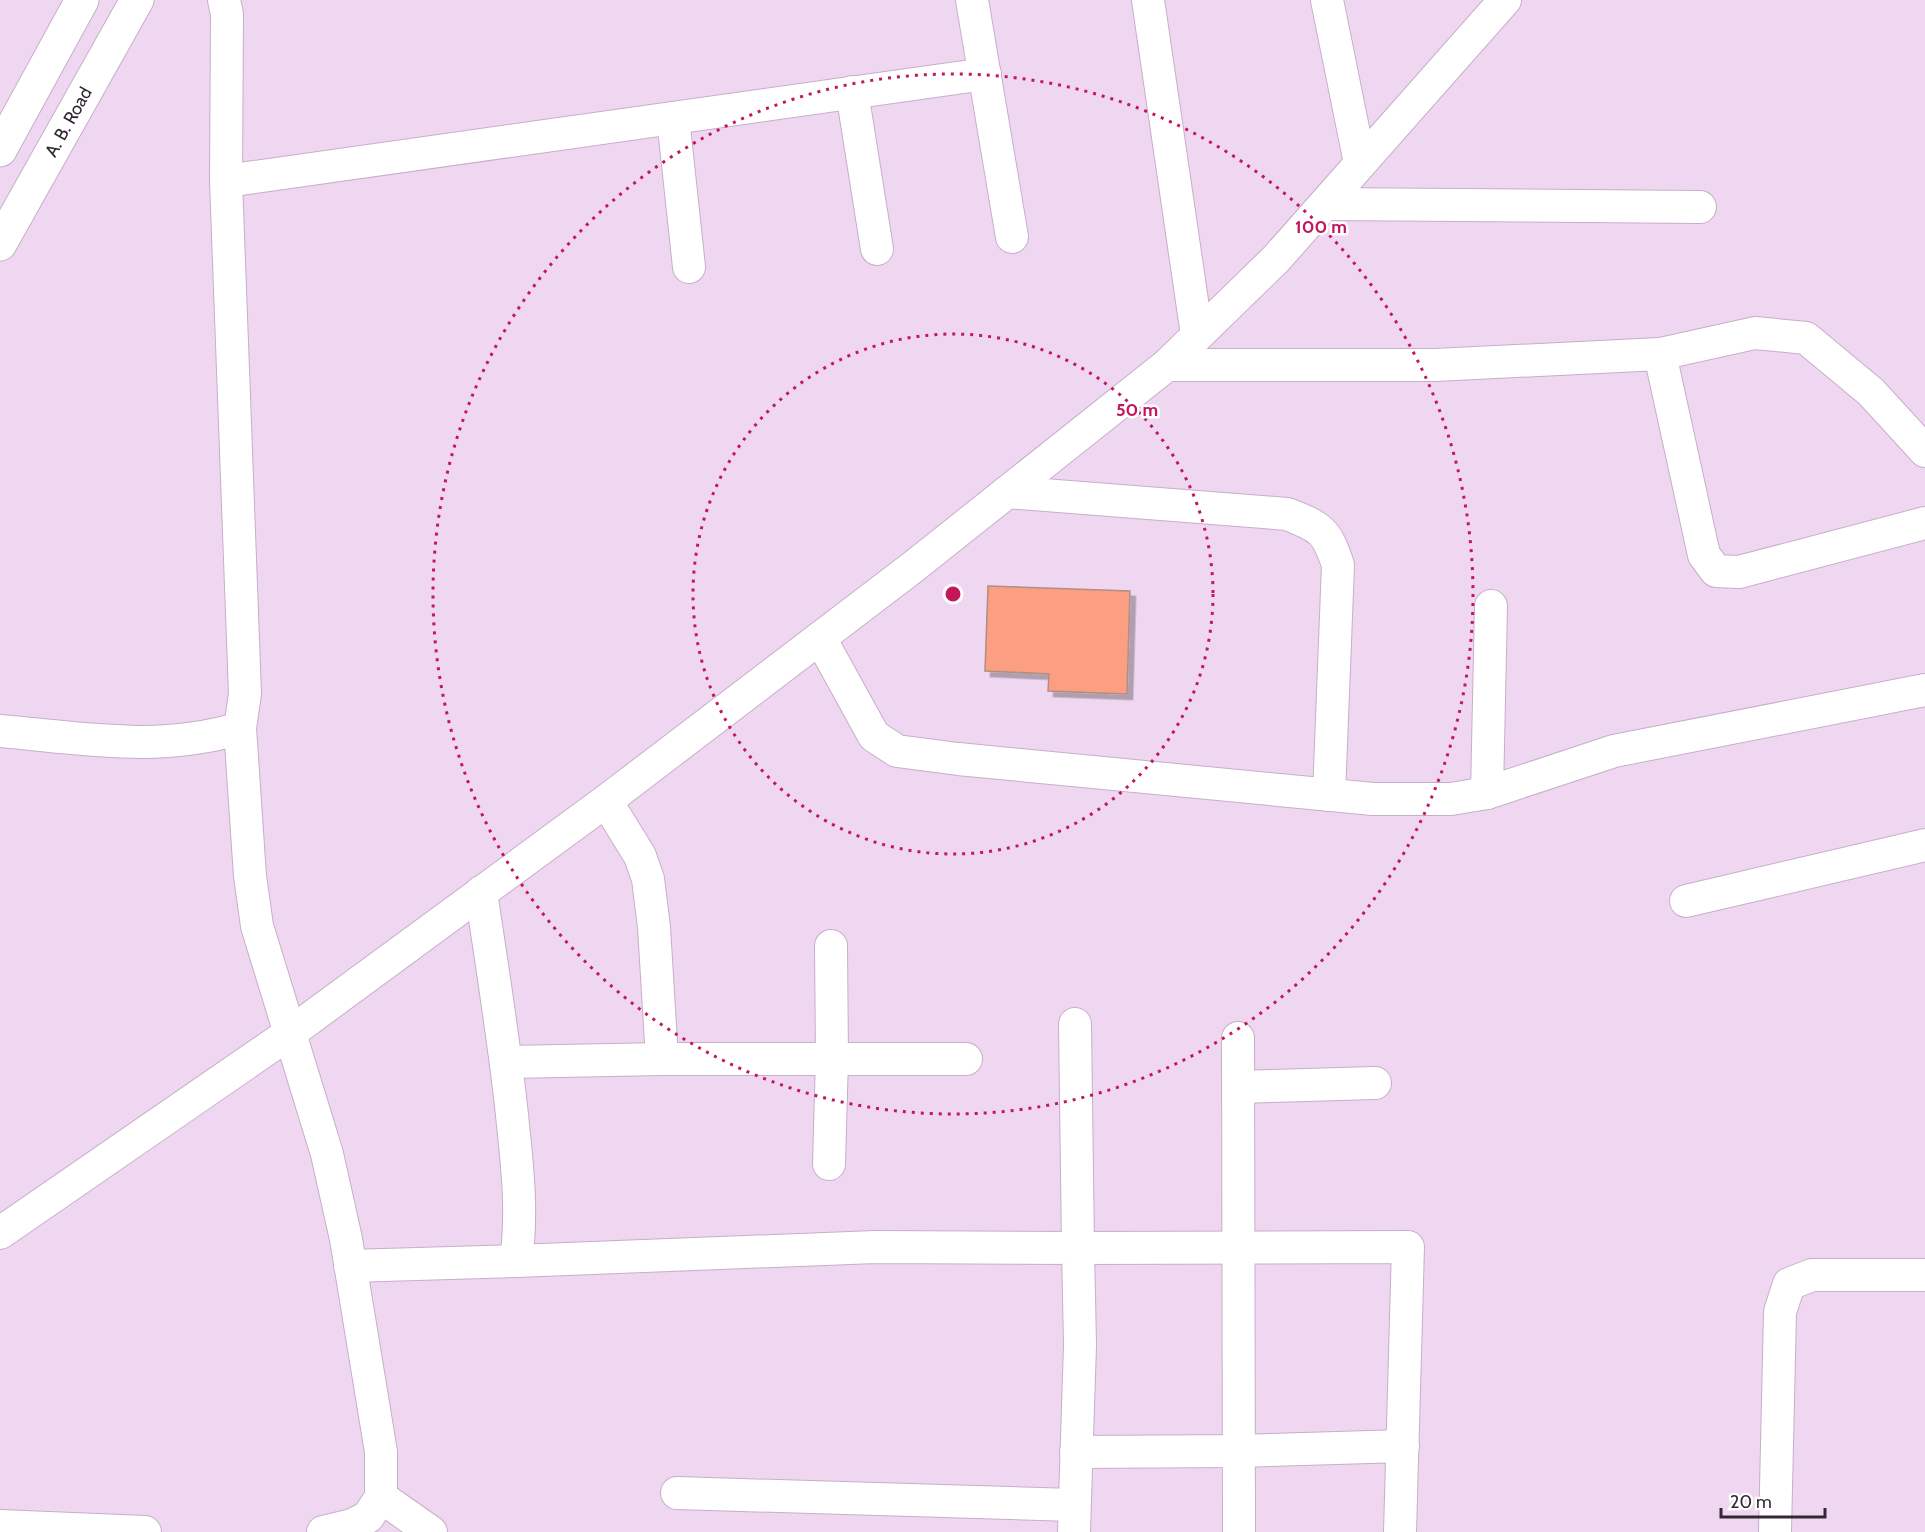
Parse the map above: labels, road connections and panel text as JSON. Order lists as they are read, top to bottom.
{
  "streets": {
    "main road": ["A. B. Road"]
  },
  "scale_bar": "20 m",
  "rings": ["100 m", "50 m"]
}
